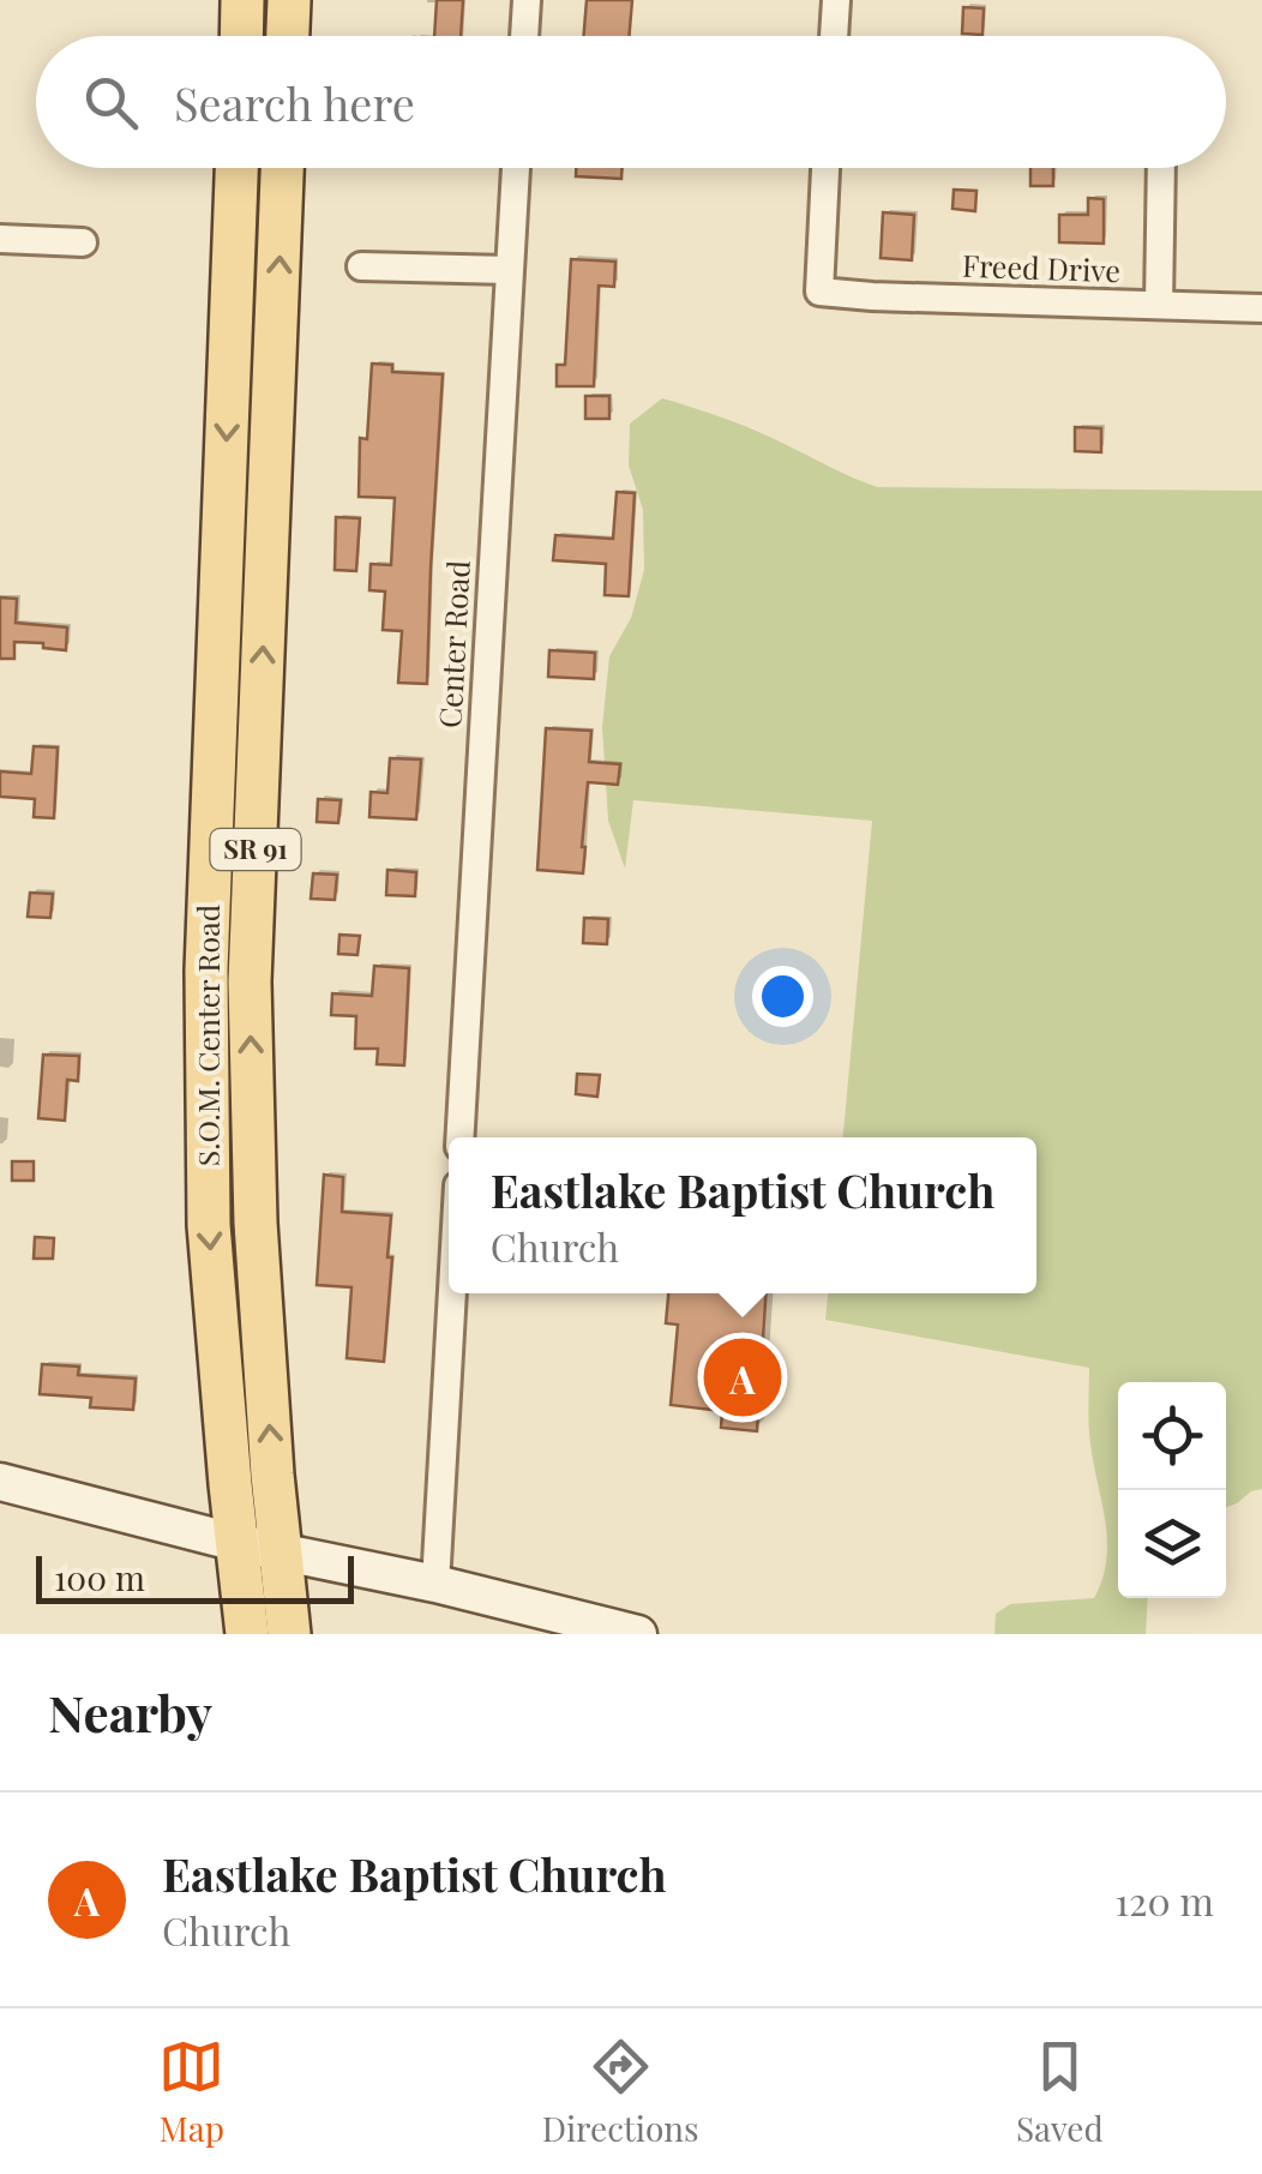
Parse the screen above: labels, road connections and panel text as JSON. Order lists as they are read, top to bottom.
{
  "streets": {
    "main road": ["SR 91", "S.O.M. Center Road"],
    "street": ["Freed Drive", "Center Road"]
  },
  "scale_bar": "100 m",
  "page": {
    "search": "Search here",
    "popup": ["Eastlake Baptist Church", "Church"],
    "pins": "A",
    "scale": "100 m",
    "heading": "Nearby",
    "list": [
      {
        "mark": "A",
        "name": "Eastlake Baptist Church",
        "note": "Church",
        "value": "120 m"
      }
    ],
    "nav": ["Map", "Directions", "Saved"]
  }
}
